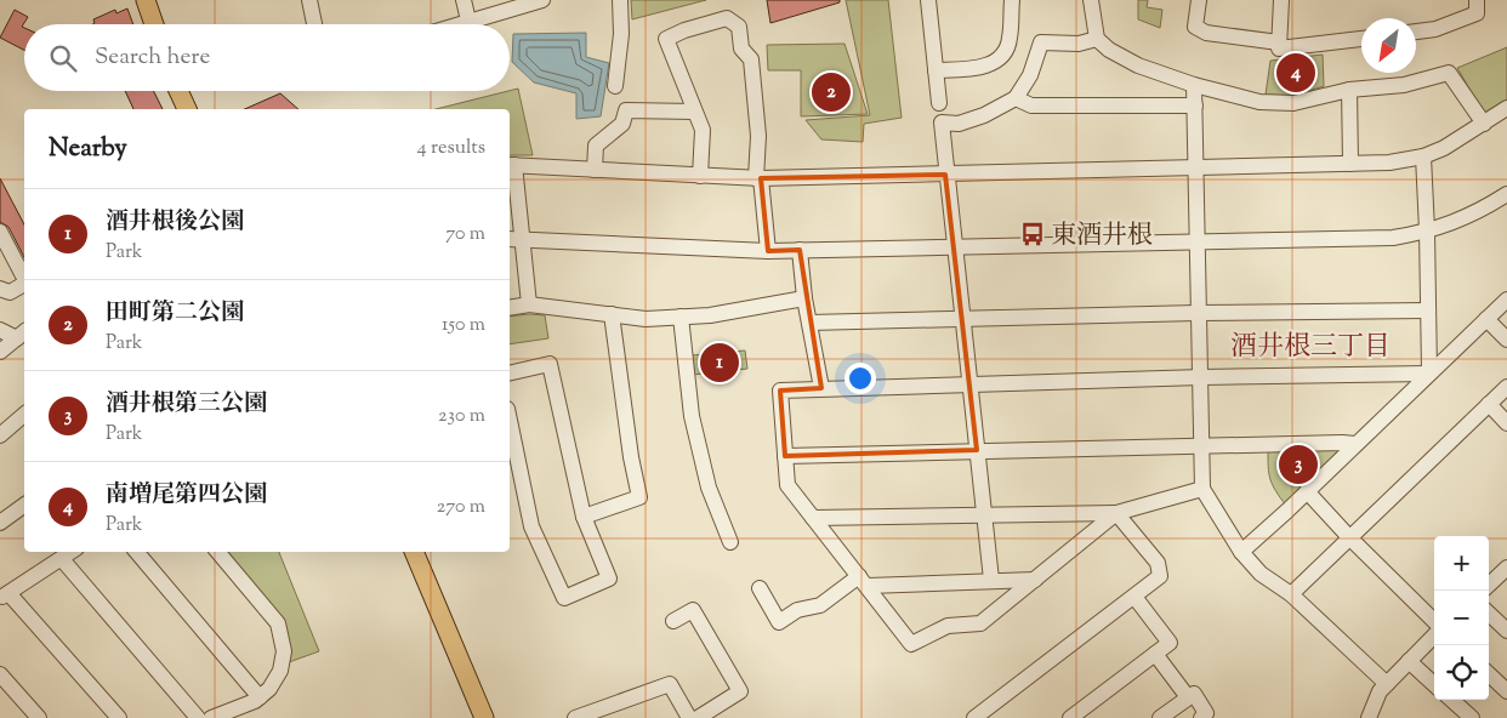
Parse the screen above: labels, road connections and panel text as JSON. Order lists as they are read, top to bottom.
{
  "districts": ["酒井根三丁目"],
  "places": {
    "bus stop": ["東酒井根"]
  },
  "north": "bottom left",
  "page": {
    "search": "Search here",
    "pins": [
      "4",
      "2",
      "1",
      "3"
    ],
    "heading": ["Nearby", "4 results"],
    "list": [
      {
        "mark": "1",
        "name": "酒井根後公園",
        "note": "Park",
        "value": "70 m"
      },
      {
        "mark": "2",
        "name": "田町第二公園",
        "note": "Park",
        "value": "150 m"
      },
      {
        "mark": "3",
        "name": "酒井根第三公園",
        "note": "Park",
        "value": "230 m"
      },
      {
        "mark": "4",
        "name": "南増尾第四公園",
        "note": "Park",
        "value": "270 m"
      }
    ],
    "map_buttons": ["+", "−"]
  }
}
